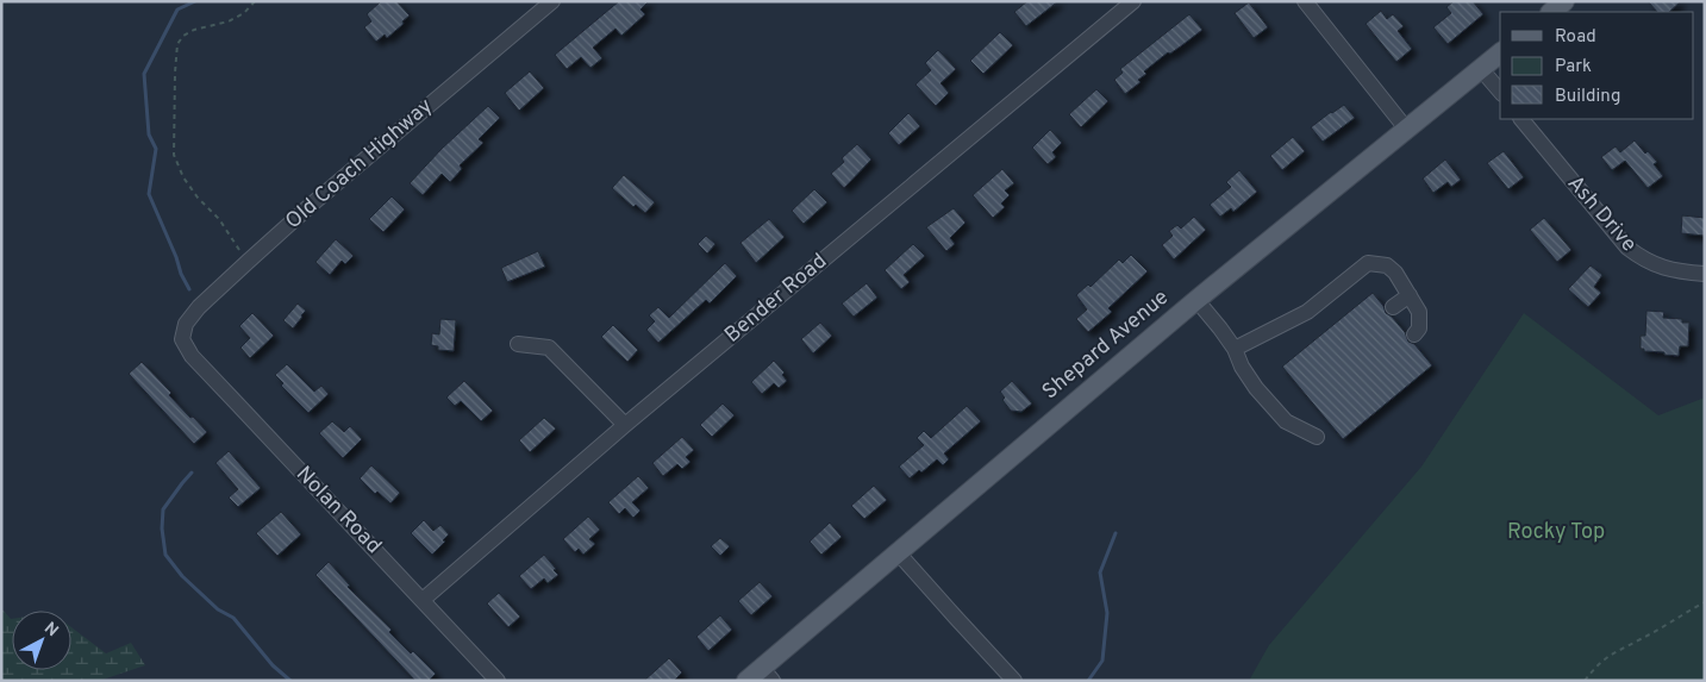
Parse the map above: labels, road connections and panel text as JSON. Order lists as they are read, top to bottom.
{
  "streets": {
    "main road": ["Shepard Avenue"],
    "street": [
      "Old Coach Highway",
      "Ash Drive",
      "Bender Road",
      "Nolan Road"
    ]
  },
  "crossings": [
    ["Old Coach Highway", "Nolan Road"],
    ["Bender Road", "Nolan Road"]
  ],
  "parks": ["Rocky Top"],
  "legend": ["Road", "Park", "Building"],
  "north": "top right"
}
